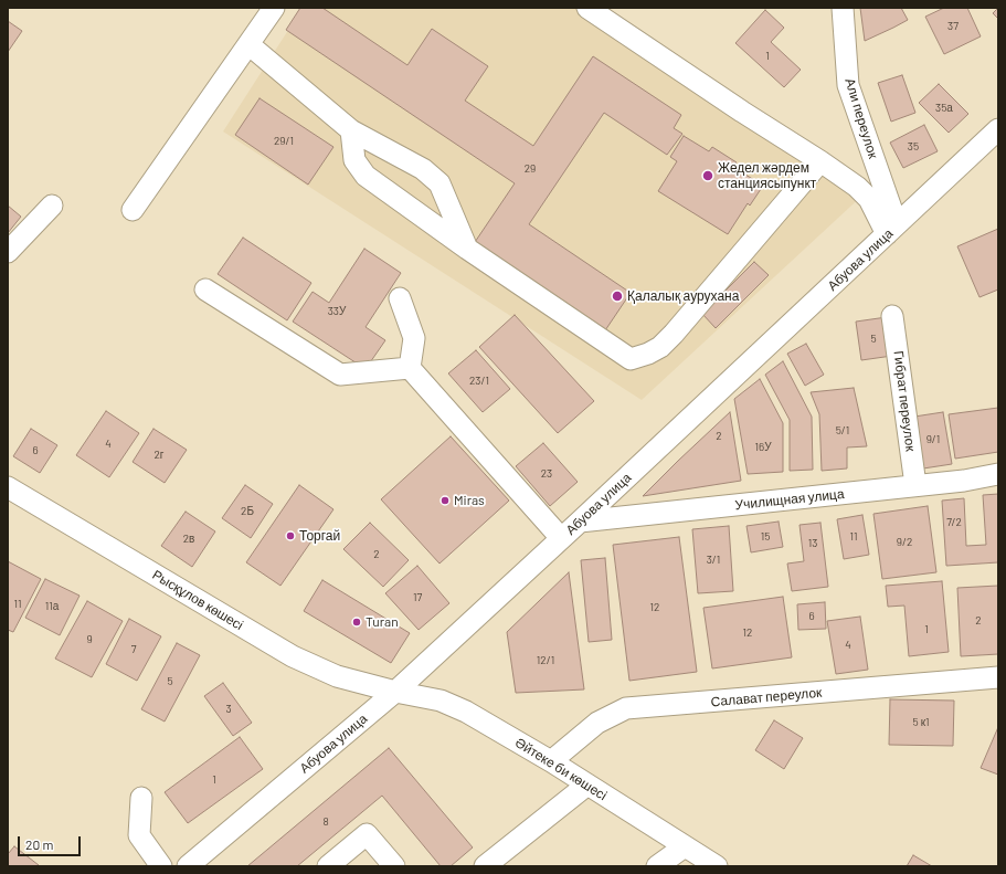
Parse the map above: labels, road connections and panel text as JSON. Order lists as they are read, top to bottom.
{
  "streets": {
    "street": [
      "Али переулок",
      "Абуова улица",
      "Гибрат переулок",
      "Училищная улица",
      "Рысқұлов көшесі",
      "Салават переулок",
      "Әйтеке би көшесі"
    ]
  },
  "crossings": [
    ["Али переулок", "Абуова улица"],
    ["Абуова улица", "Училищная улица"],
    ["Абуова улица", "Рысқұлов көшесі"],
    ["Абуова улица", "Әйтеке би көшесі"],
    ["Гибрат переулок", "Училищная улица"],
    ["Рысқұлов көшесі", "Әйтеке би көшесі"],
    ["Салават переулок", "Әйтеке би көшесі"]
  ],
  "places": [
    "Жедел жәрдем станциясыпункт",
    "Қалалық аурухана",
    "Miras",
    "Торгай",
    "Turan"
  ],
  "house_numbers": [
    "37",
    "1",
    "35а",
    "29/1",
    "35",
    "29",
    "33У",
    "5",
    "23/1",
    "5/1",
    "2",
    "9/1",
    "4",
    "16У",
    "6",
    "2г",
    "23",
    "2Б",
    "7/2",
    "15",
    "11",
    "2в",
    "9/2",
    "13",
    "2",
    "3/1",
    "17",
    "11",
    "11а",
    "12",
    "6",
    "2",
    "1",
    "12",
    "9",
    "4",
    "7",
    "12/1",
    "5",
    "3",
    "5 к1",
    "1",
    "8"
  ],
  "scale_bar": "20 m"
}
